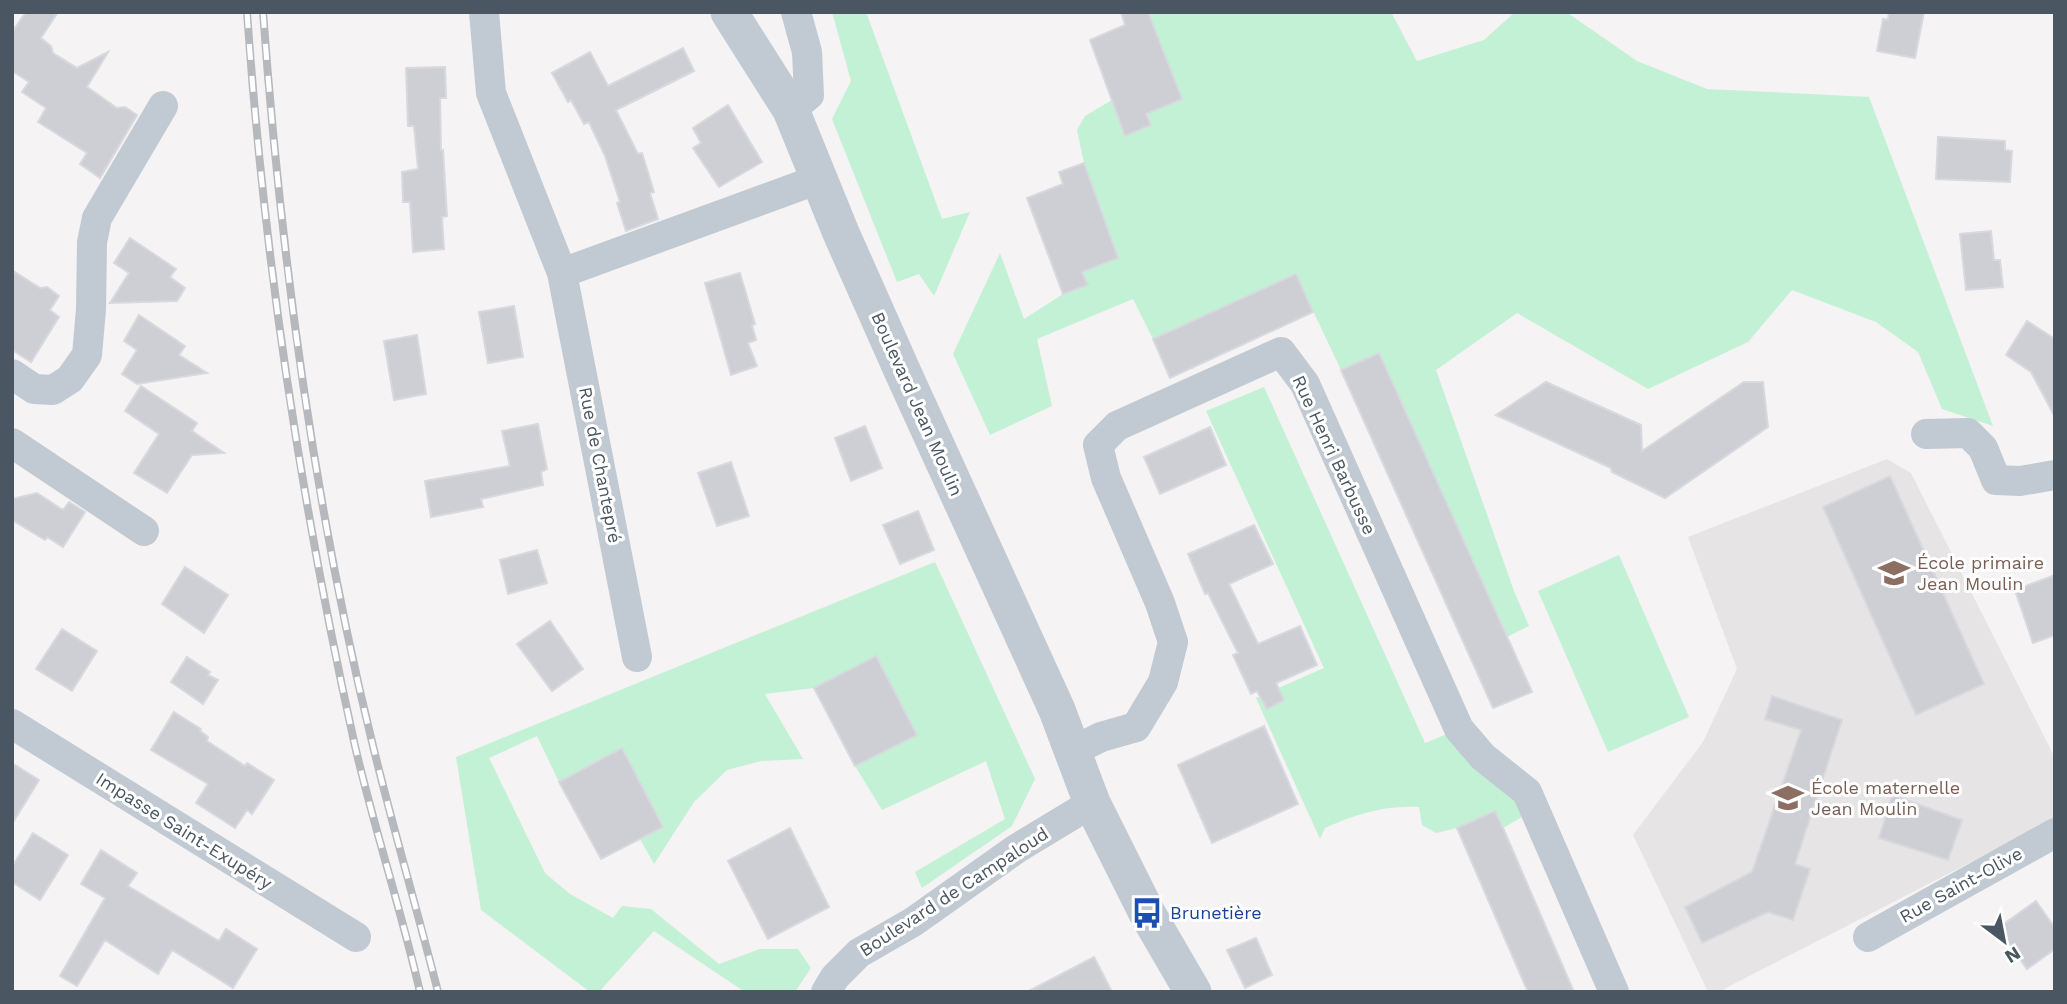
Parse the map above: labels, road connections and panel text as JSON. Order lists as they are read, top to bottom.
{
  "streets": {
    "street": [
      "Boulevard Jean Moulin",
      "Rue Henri Barbusse",
      "Rue de Chantepré",
      "Impasse Saint-Exupéry",
      "Rue Saint-Olive",
      "Boulevard de Campaloud"
    ]
  },
  "crossings": [
    ["Boulevard Jean Moulin", "Rue Henri Barbusse"],
    ["Boulevard Jean Moulin", "Boulevard de Campaloud"]
  ],
  "places": {
    "school or university": ["École primaire Jean Moulin", "École maternelle Jean Moulin"],
    "bus stop": ["Brunetière"]
  },
  "north": "bottom right"
}
